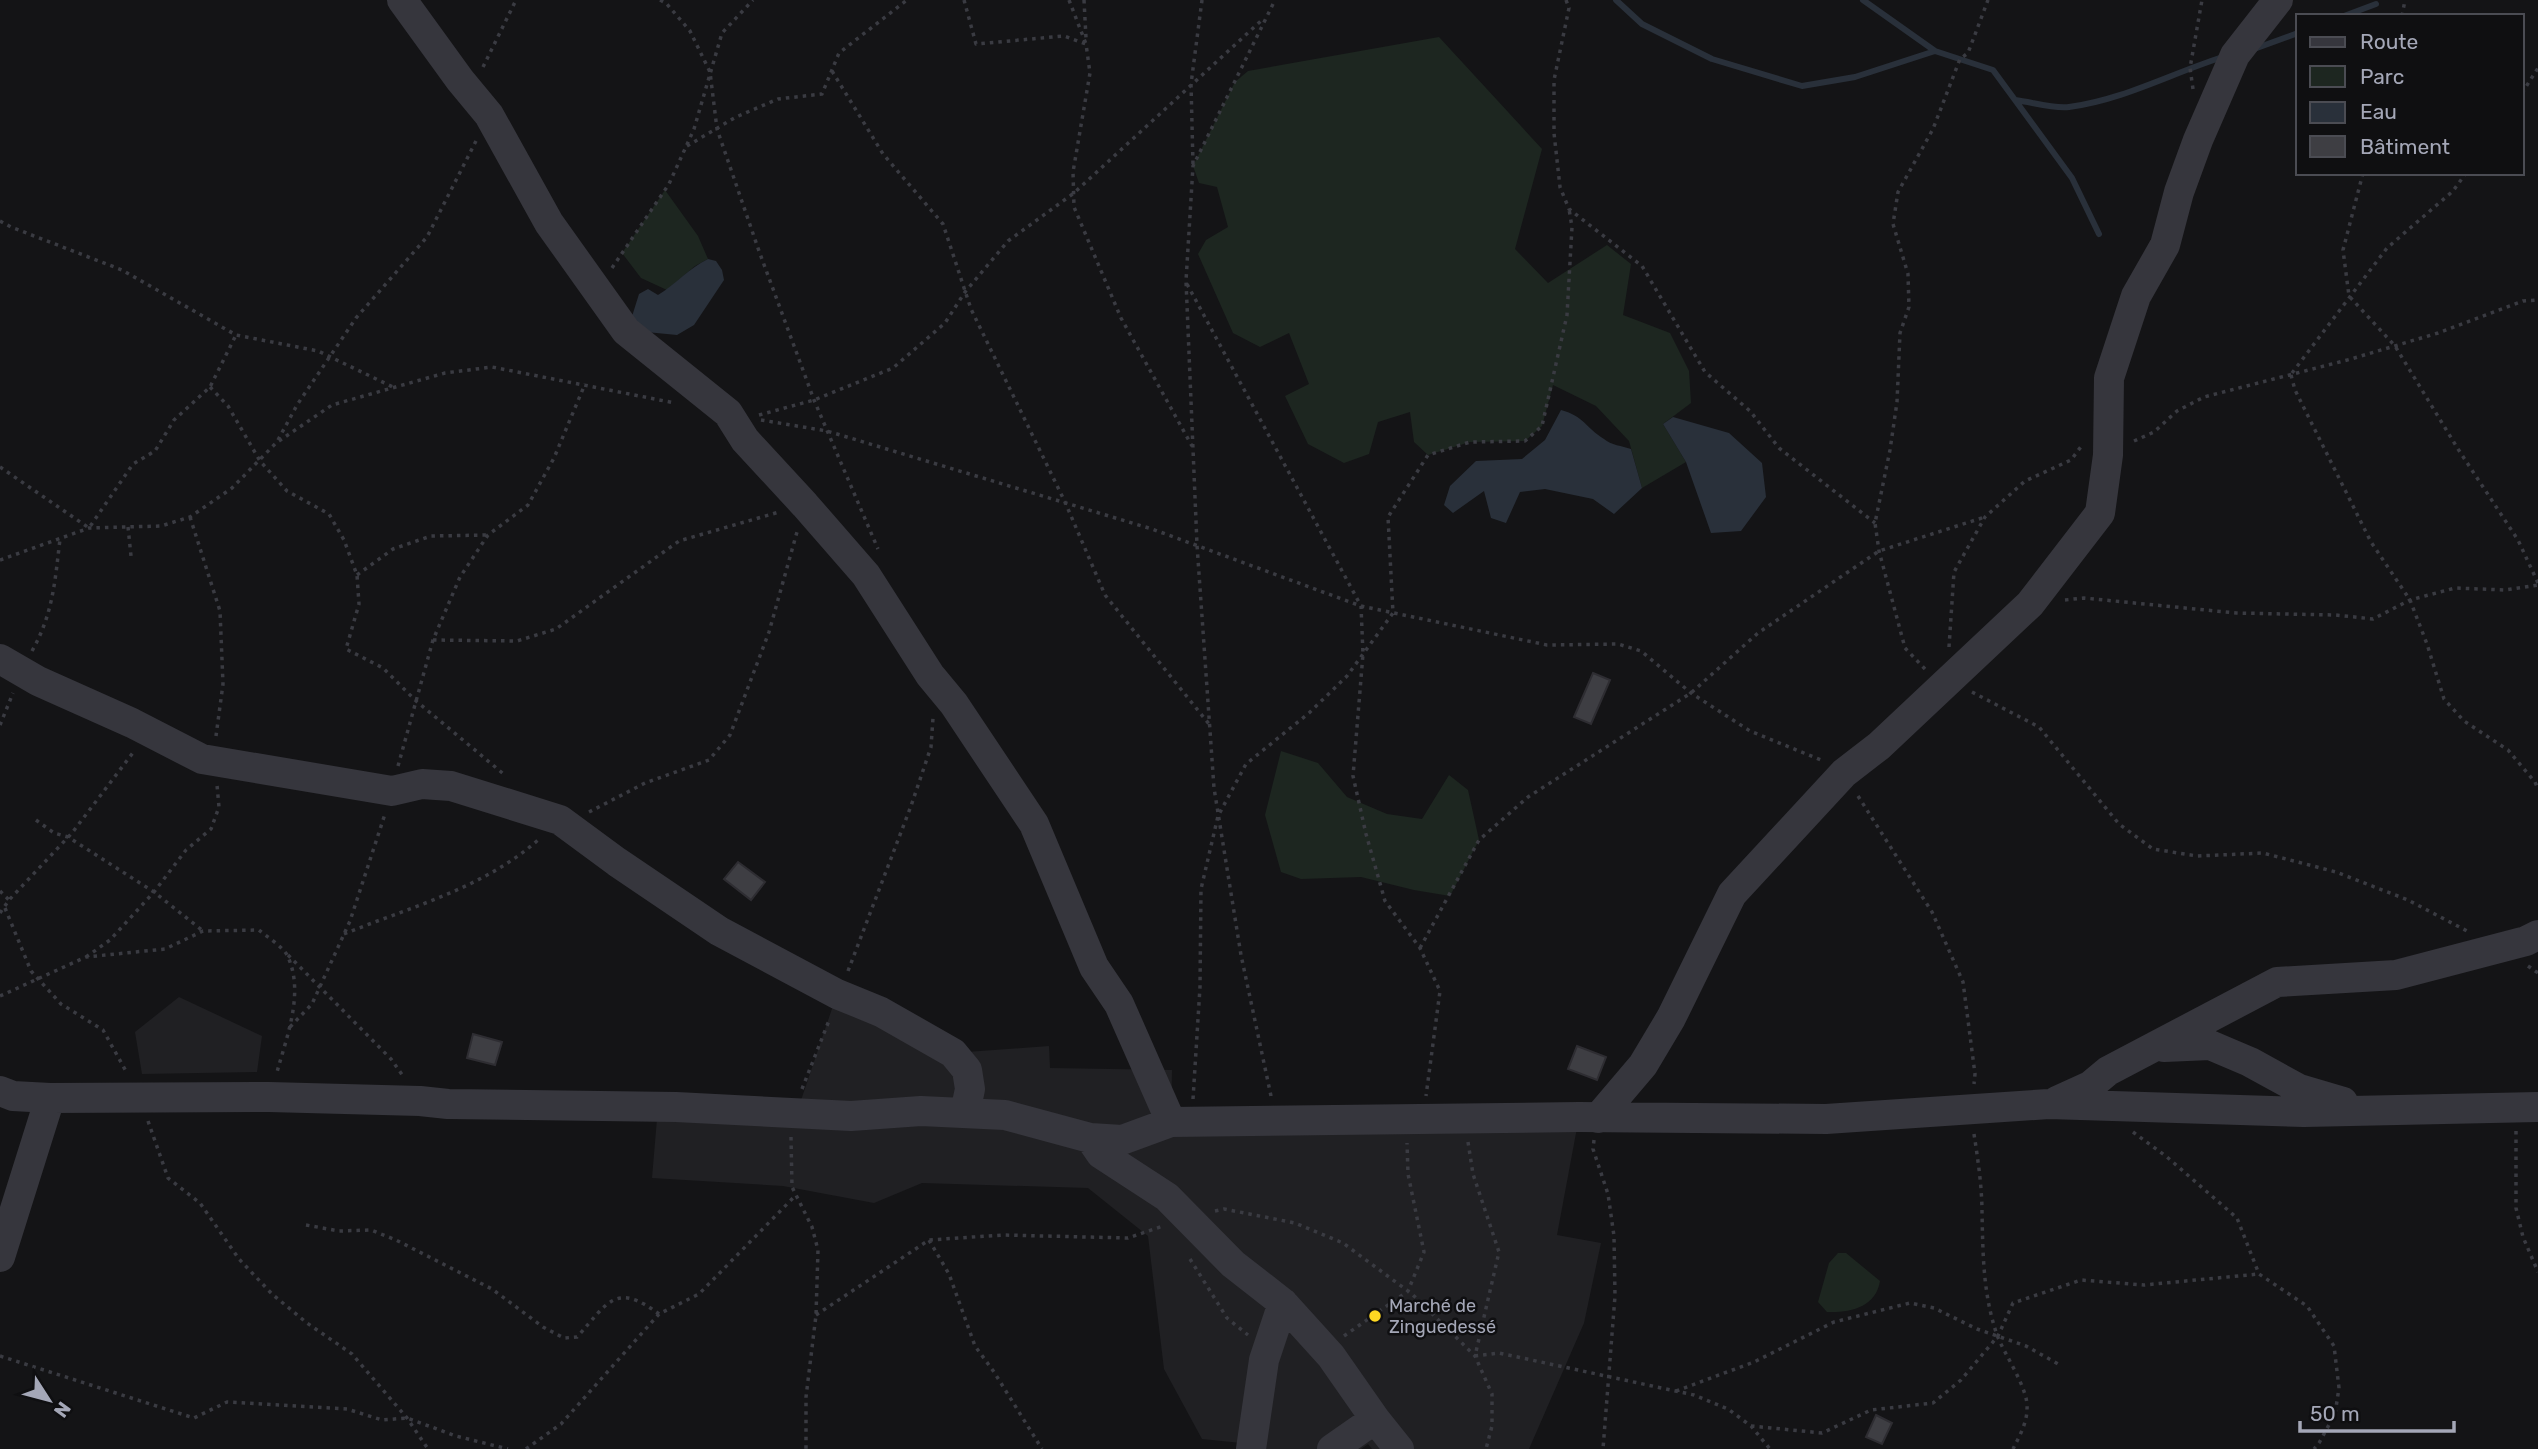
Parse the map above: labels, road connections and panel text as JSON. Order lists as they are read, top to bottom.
{
  "places": ["Marché de Zinguedessé"],
  "legend": [
    "Route",
    "Parc",
    "Eau",
    "Bâtiment"
  ],
  "scale_bar": "50 m",
  "north": "bottom right"
}
